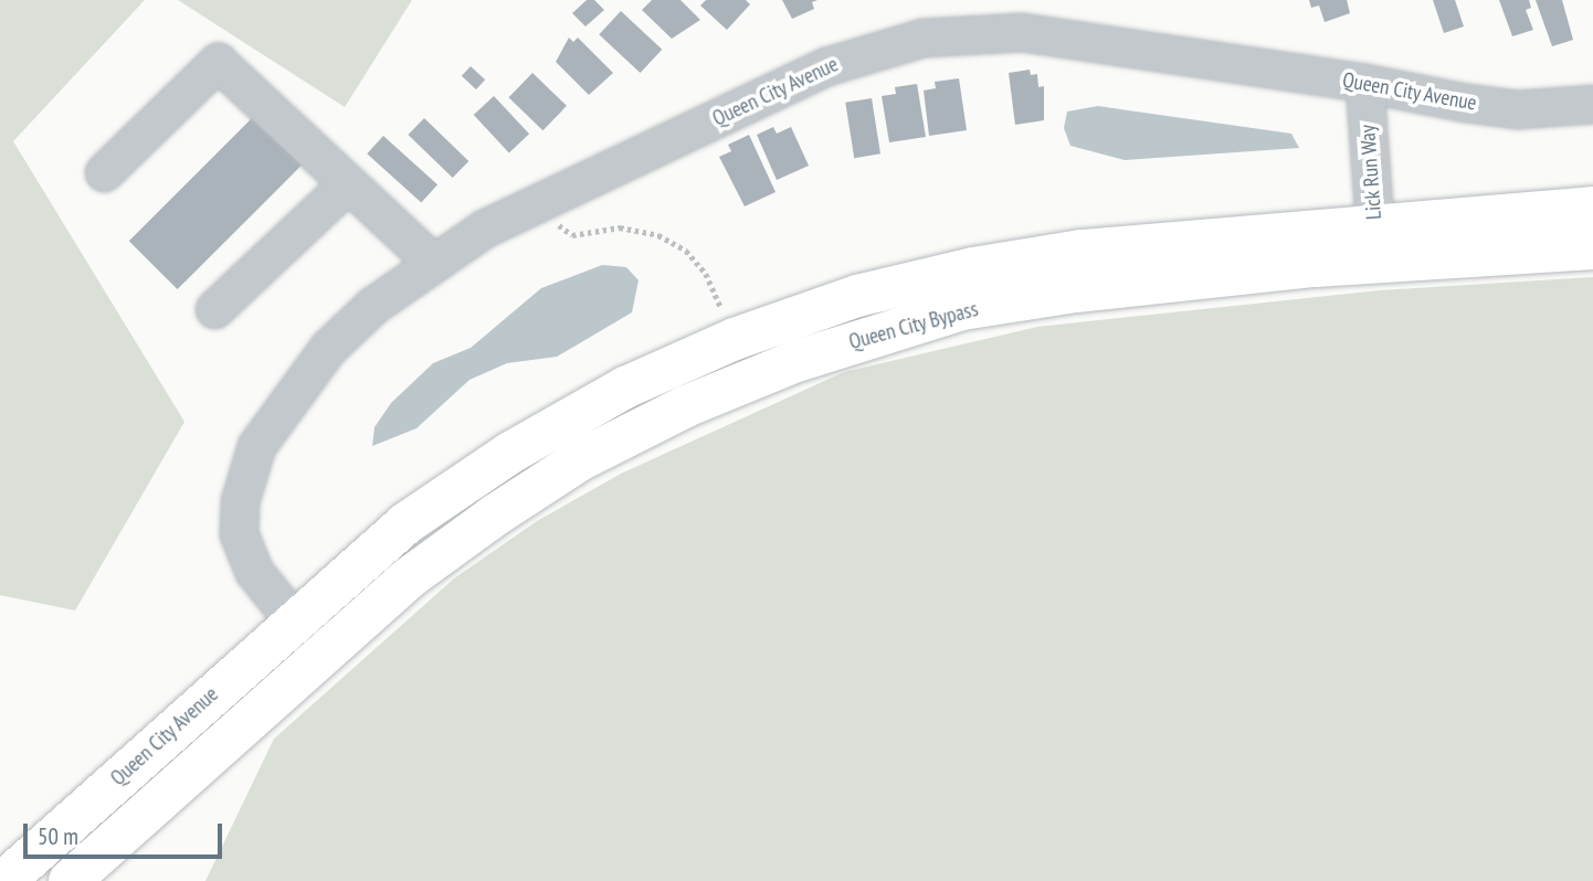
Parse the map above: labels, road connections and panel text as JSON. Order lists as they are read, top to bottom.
{
  "streets": {
    "main road": ["Queen City Avenue", "Queen City Bypass"],
    "street": ["Lick Run Way"]
  },
  "crossings": [
    ["Queen City Avenue", "Lick Run Way"],
    ["Queen City Avenue", "Queen City Bypass"],
    ["Lick Run Way", "Queen City Bypass"]
  ],
  "scale_bar": "50 m"
}
